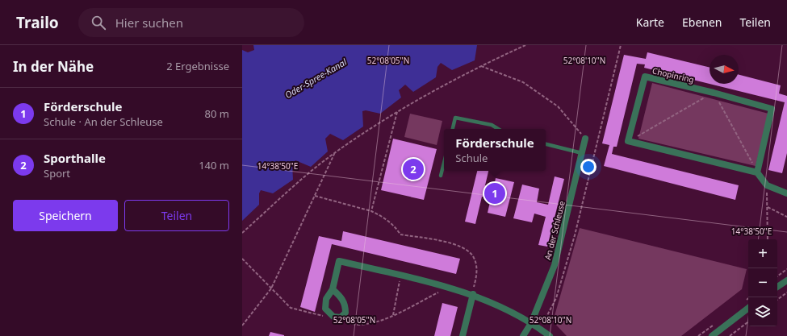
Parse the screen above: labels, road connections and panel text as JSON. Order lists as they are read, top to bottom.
{
  "streets": {
    "street": ["Chopinring", "An der Schleuse"]
  },
  "water": ["Oder-Spree-Kanal"],
  "north": "right",
  "page": {
    "header": "Trailo",
    "search": "Hier suchen",
    "nav": ["Karte", "Ebenen", "Teilen"],
    "heading": ["In der Nähe", "2 Ergebnisse"],
    "list": [
      {
        "mark": "1",
        "name": "Förderschule",
        "note": "Schule · An der Schleuse",
        "value": "80 m"
      },
      {
        "mark": "2",
        "name": "Sporthalle",
        "note": "Sport",
        "value": "140 m"
      }
    ],
    "popup": ["Förderschule", "Schule"],
    "pins": ["2", "1"],
    "buttons": ["Speichern", "Teilen"],
    "map_buttons": ["+", "−"]
  },
  "coordinates": ["52°08'05\"N", "52°08'10\"N", "14°38'50\"E"]
}
